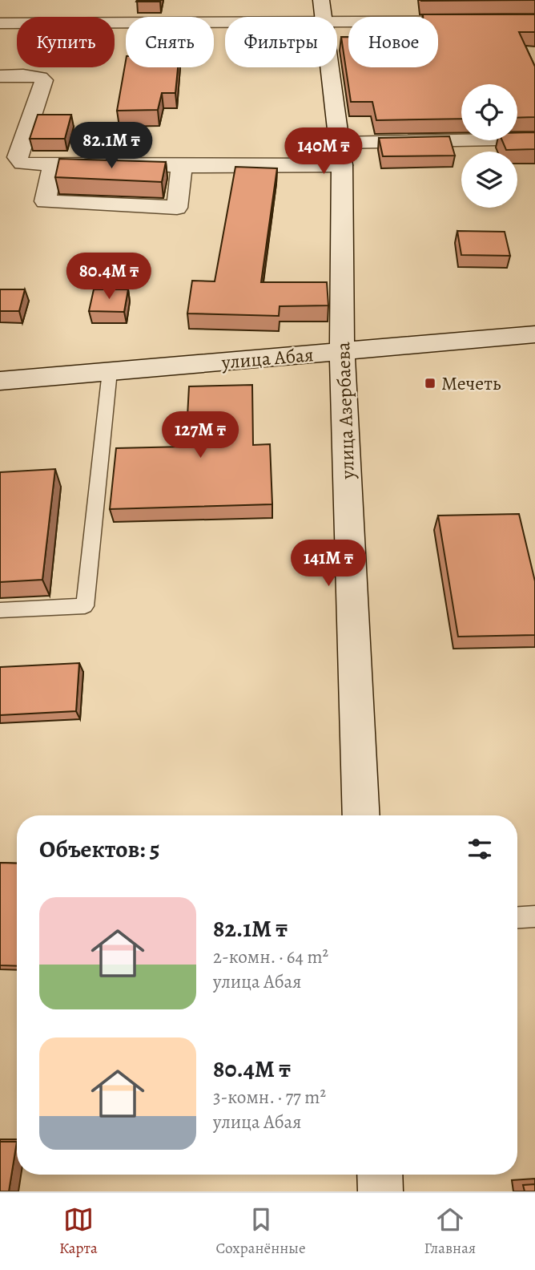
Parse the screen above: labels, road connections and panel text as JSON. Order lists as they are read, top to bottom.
{
  "streets": {
    "street": ["улица Абая", "улица Азербаева"]
  },
  "crossings": [
    ["улица Абая", "улица Азербаева"]
  ],
  "places": {
    "transit": ["Мечеть"]
  },
  "page": {
    "chip": [
      "Купить",
      "Снять",
      "Фильтры",
      "Новое"
    ],
    "price": [
      "82.1M ₸",
      "140M ₸",
      "80.4M ₸",
      "127M ₸",
      "141M ₸"
    ],
    "heading": "Объектов: 5",
    "list": [
      {
        "name": "82.1M ₸",
        "note": "2-комн. · 64 m² · улица Абая"
      },
      {
        "name": "80.4M ₸",
        "note": "3-комн. · 77 m² · улица Абая"
      }
    ],
    "tabs": ["Карта", "Сохранённые", "Главная"]
  }
}
